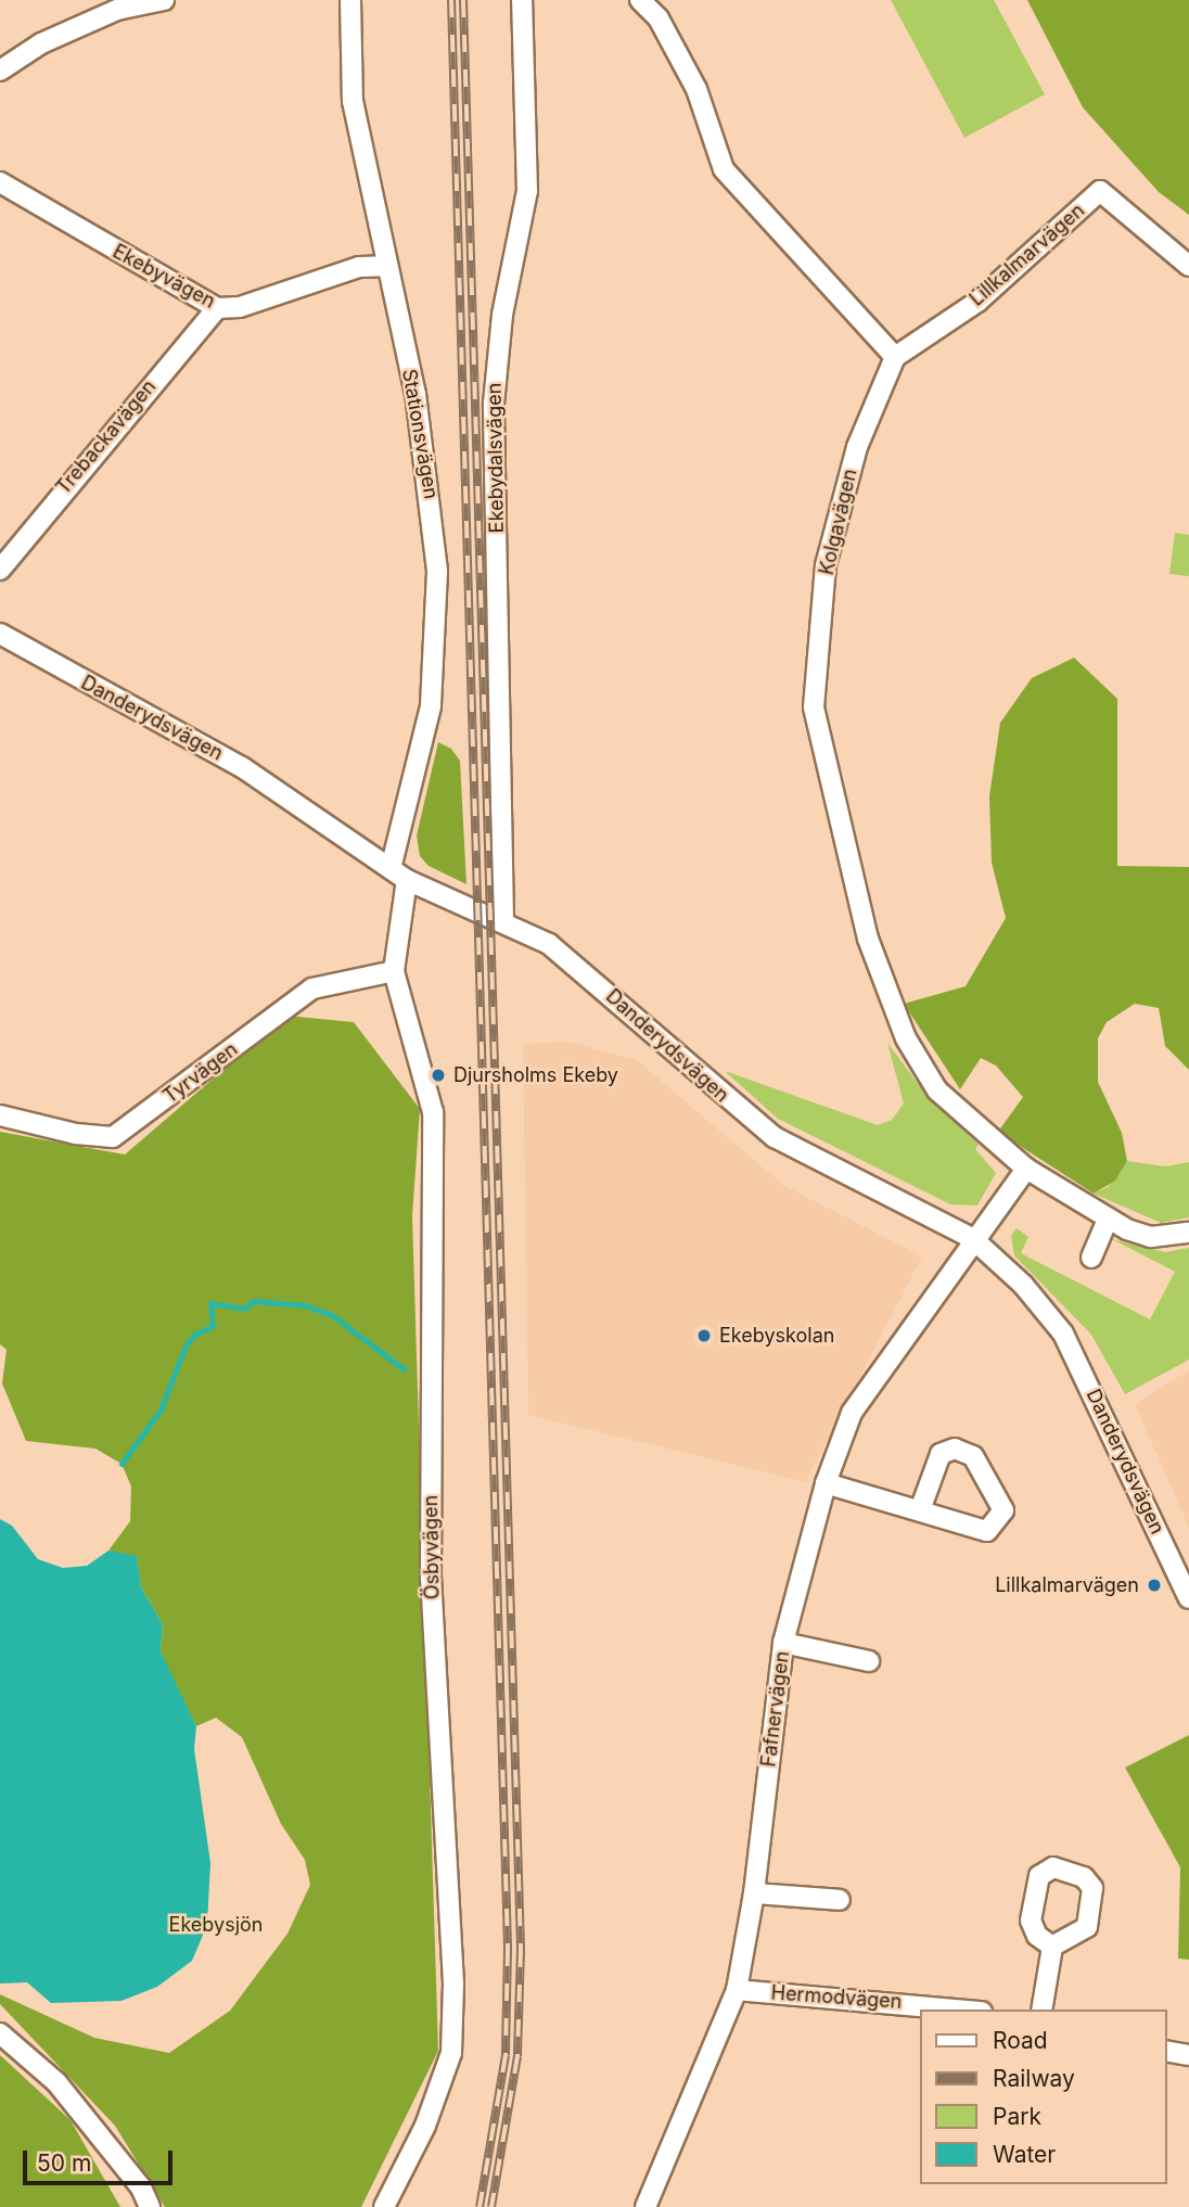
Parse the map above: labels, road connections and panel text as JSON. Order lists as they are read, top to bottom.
{
  "streets": {
    "street": [
      "Lillkalmarvägen",
      "Ekebyvägen",
      "Stationsvägen",
      "Trebackavägen",
      "Ekebydalsvägen",
      "Kolgavägen",
      "Danderydsvägen",
      "Tyrvägen",
      "Ösbyvägen",
      "Fafnervägen",
      "Hermodvägen"
    ]
  },
  "crossings": [
    ["Lillkalmarvägen", "Kolgavägen"],
    ["Ekebyvägen", "Stationsvägen"],
    ["Ekebyvägen", "Trebackavägen"],
    ["Stationsvägen", "Danderydsvägen"],
    ["Ekebydalsvägen", "Danderydsvägen"],
    ["Danderydsvägen", "Ösbyvägen"],
    ["Danderydsvägen", "Fafnervägen"],
    ["Tyrvägen", "Ösbyvägen"],
    ["Fafnervägen", "Hermodvägen"]
  ],
  "parks": ["Ekebysjön"],
  "places": ["Djursholms Ekeby", "Ekebyskolan", "Lillkalmarvägen"],
  "legend": [
    "Road",
    "Railway",
    "Park",
    "Water"
  ],
  "scale_bar": "50 m"
}
